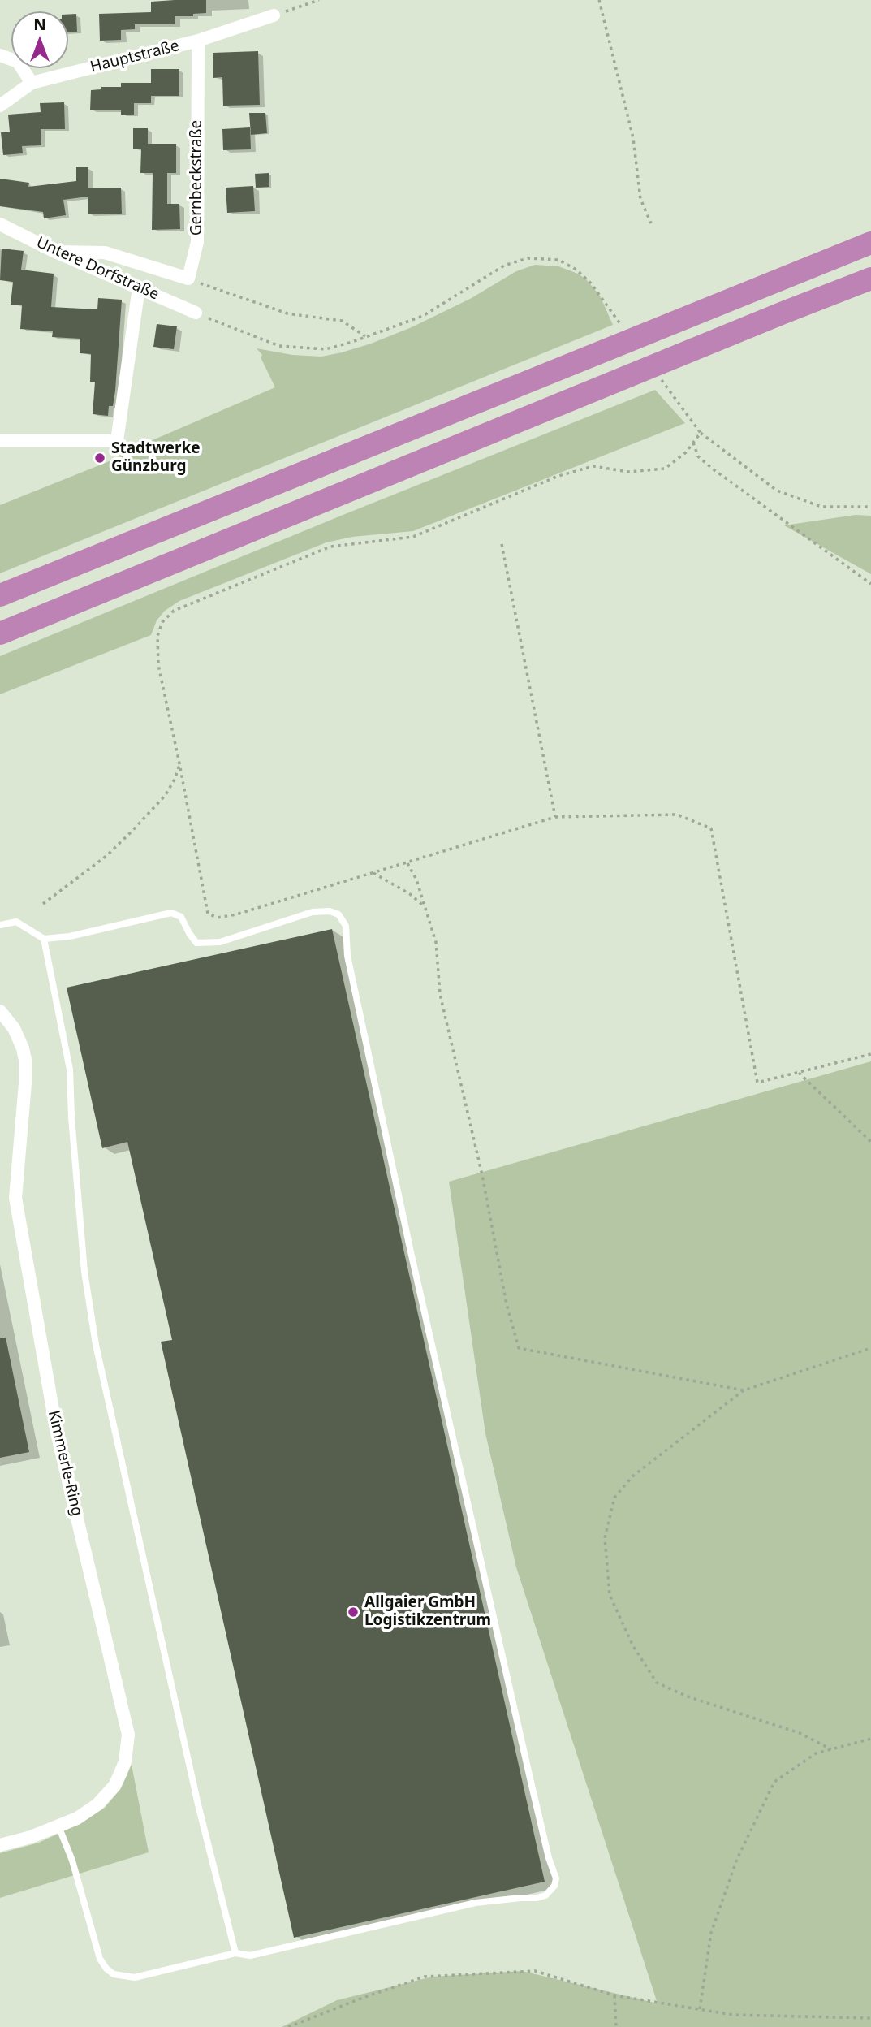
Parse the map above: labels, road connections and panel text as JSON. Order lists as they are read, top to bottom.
{
  "streets": {
    "street": [
      "Hauptstraße",
      "Gernbeckstraße",
      "Untere Dorfstraße",
      "Kimmerle-Ring"
    ]
  },
  "crossings": [
    ["Hauptstraße", "Gernbeckstraße"]
  ],
  "places": ["Stadtwerke Günzburg", "Allgaier GmbH Logistikzentrum"],
  "north": "top"
}
